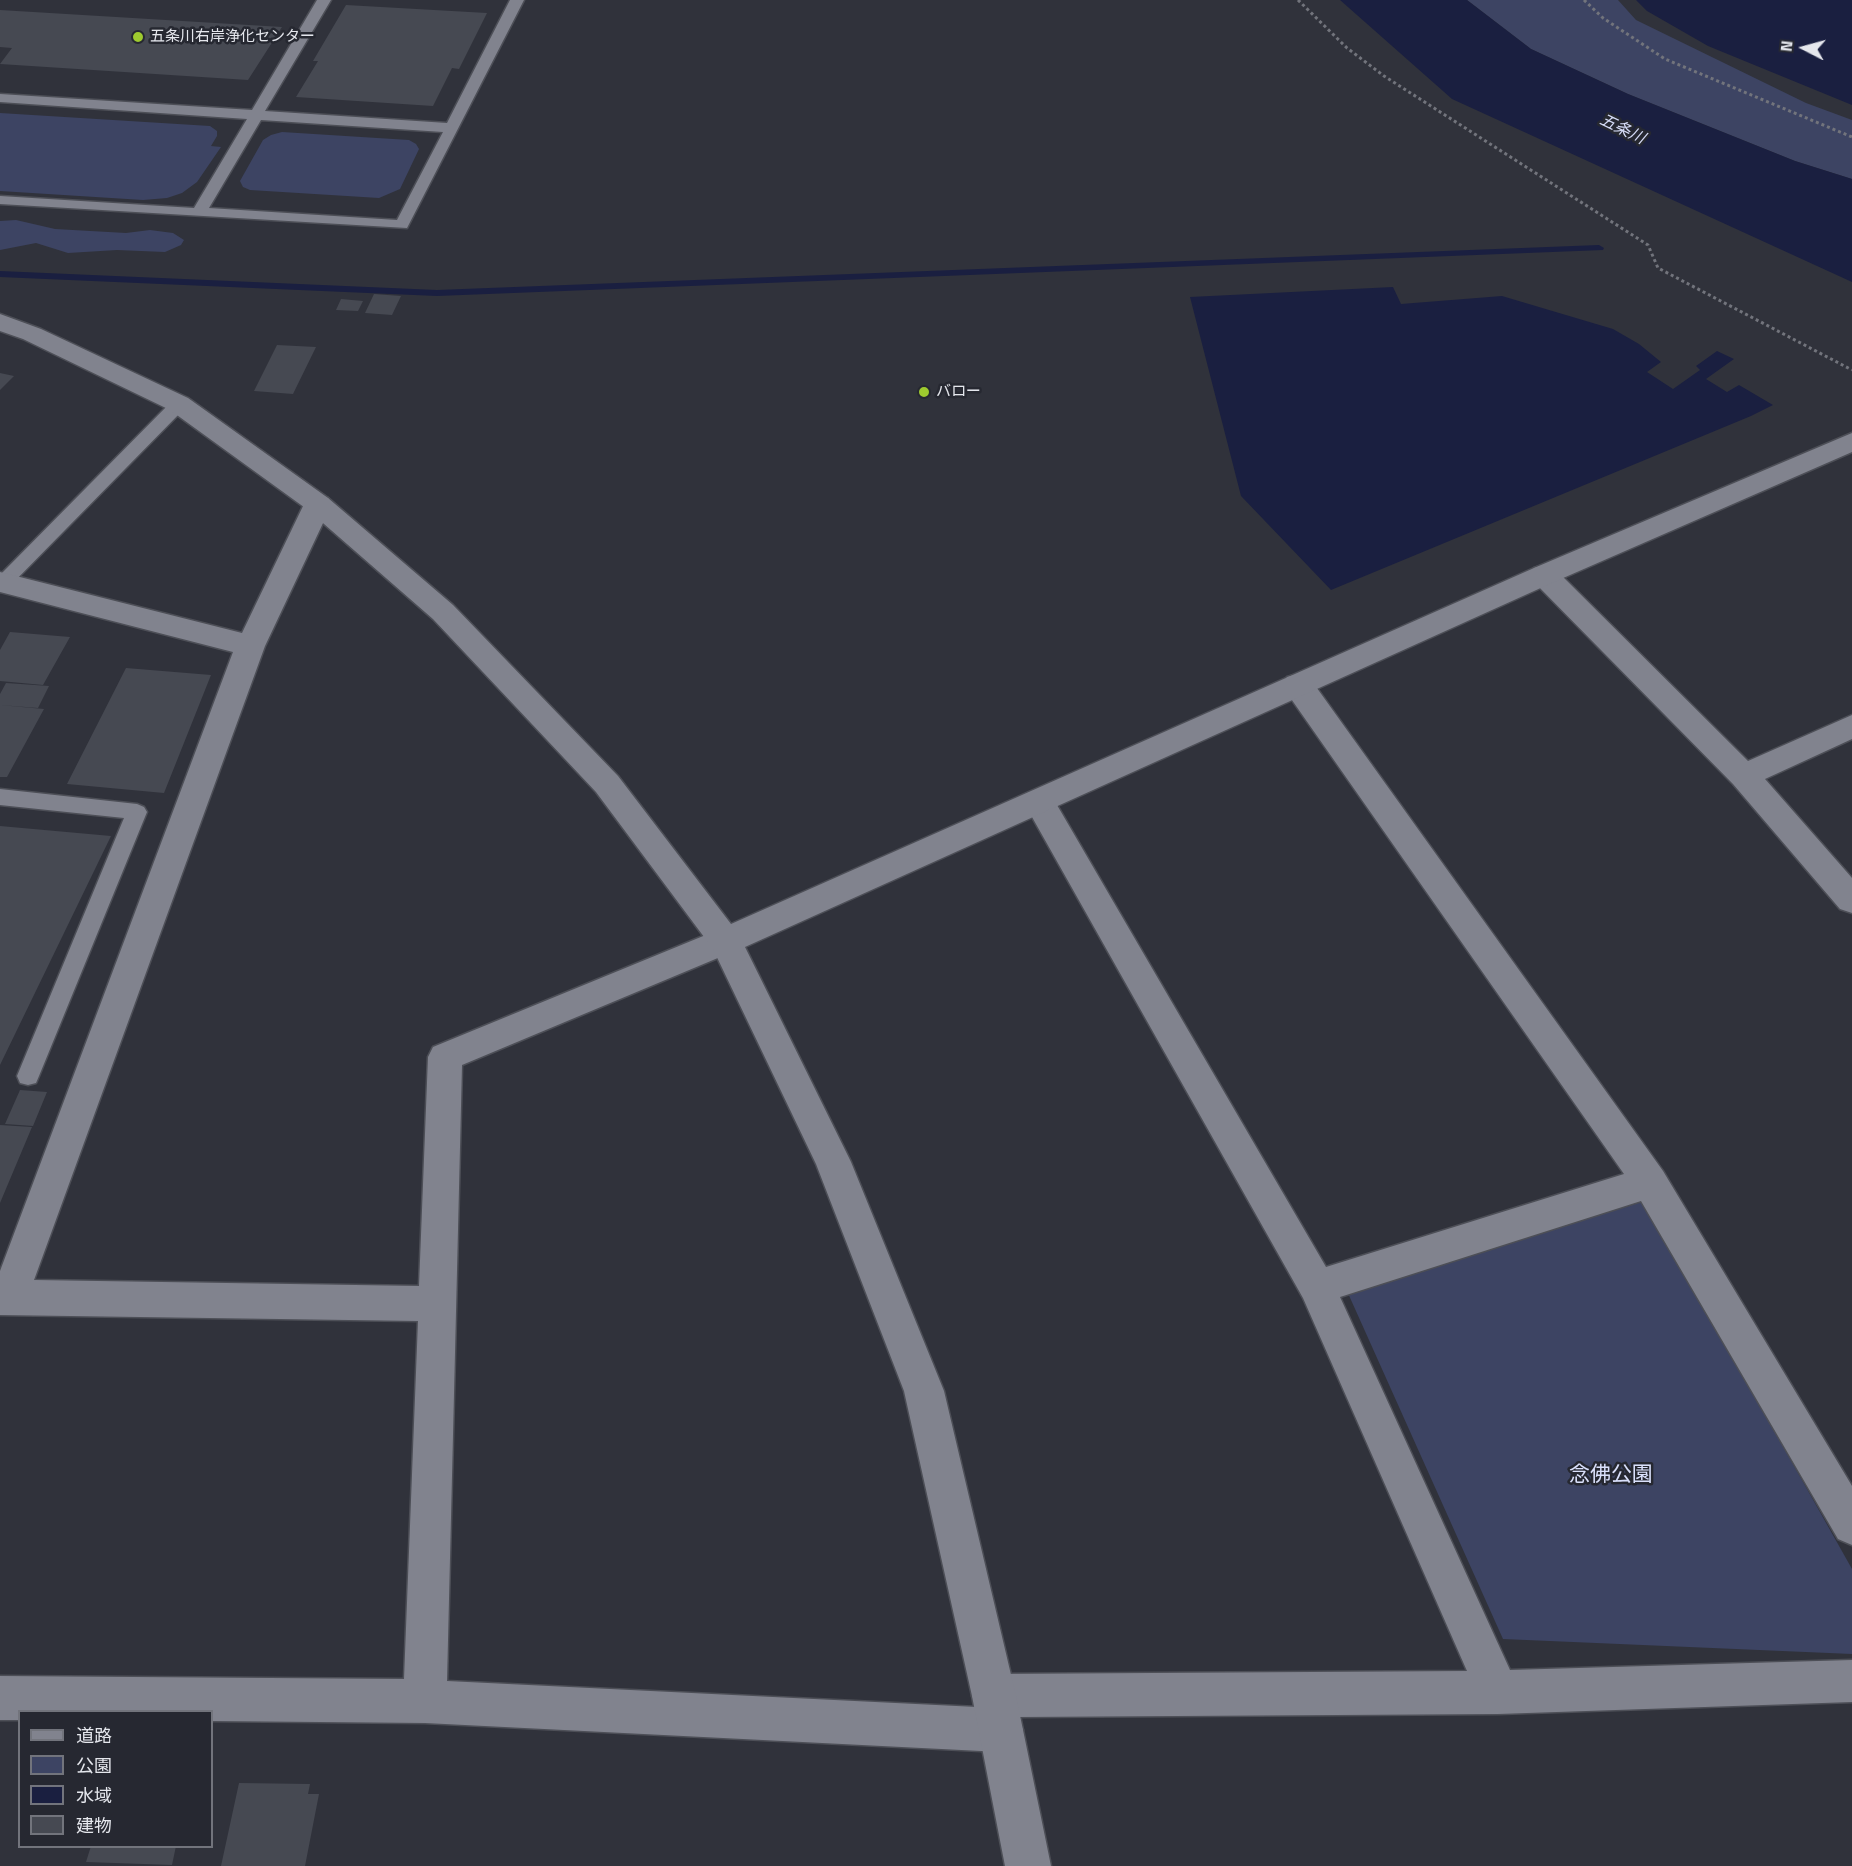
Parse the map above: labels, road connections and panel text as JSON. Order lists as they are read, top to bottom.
{
  "water": ["五条川"],
  "parks": ["念佛公園"],
  "places": ["五条川右岸浄化センター", "バロー"],
  "legend": [
    "道路",
    "公園",
    "水域",
    "建物"
  ],
  "north": "left"
}
